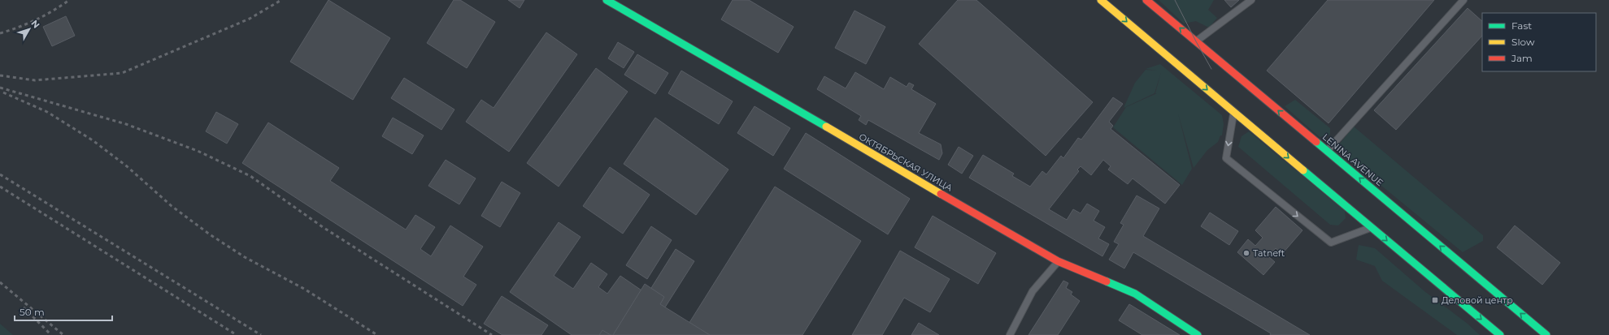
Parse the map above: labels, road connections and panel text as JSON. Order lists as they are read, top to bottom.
{
  "streets": {
    "main road": ["LENINA AVENUE", "ОКТЯБРЬСКАЯ УЛИЦА"]
  },
  "places": {
    "other": ["Tatneft"],
    "transit": ["Деловой центр"]
  },
  "legend": ["Fast", "Slow", "Jam"],
  "scale_bar": "50 m",
  "north": "top right"
}
